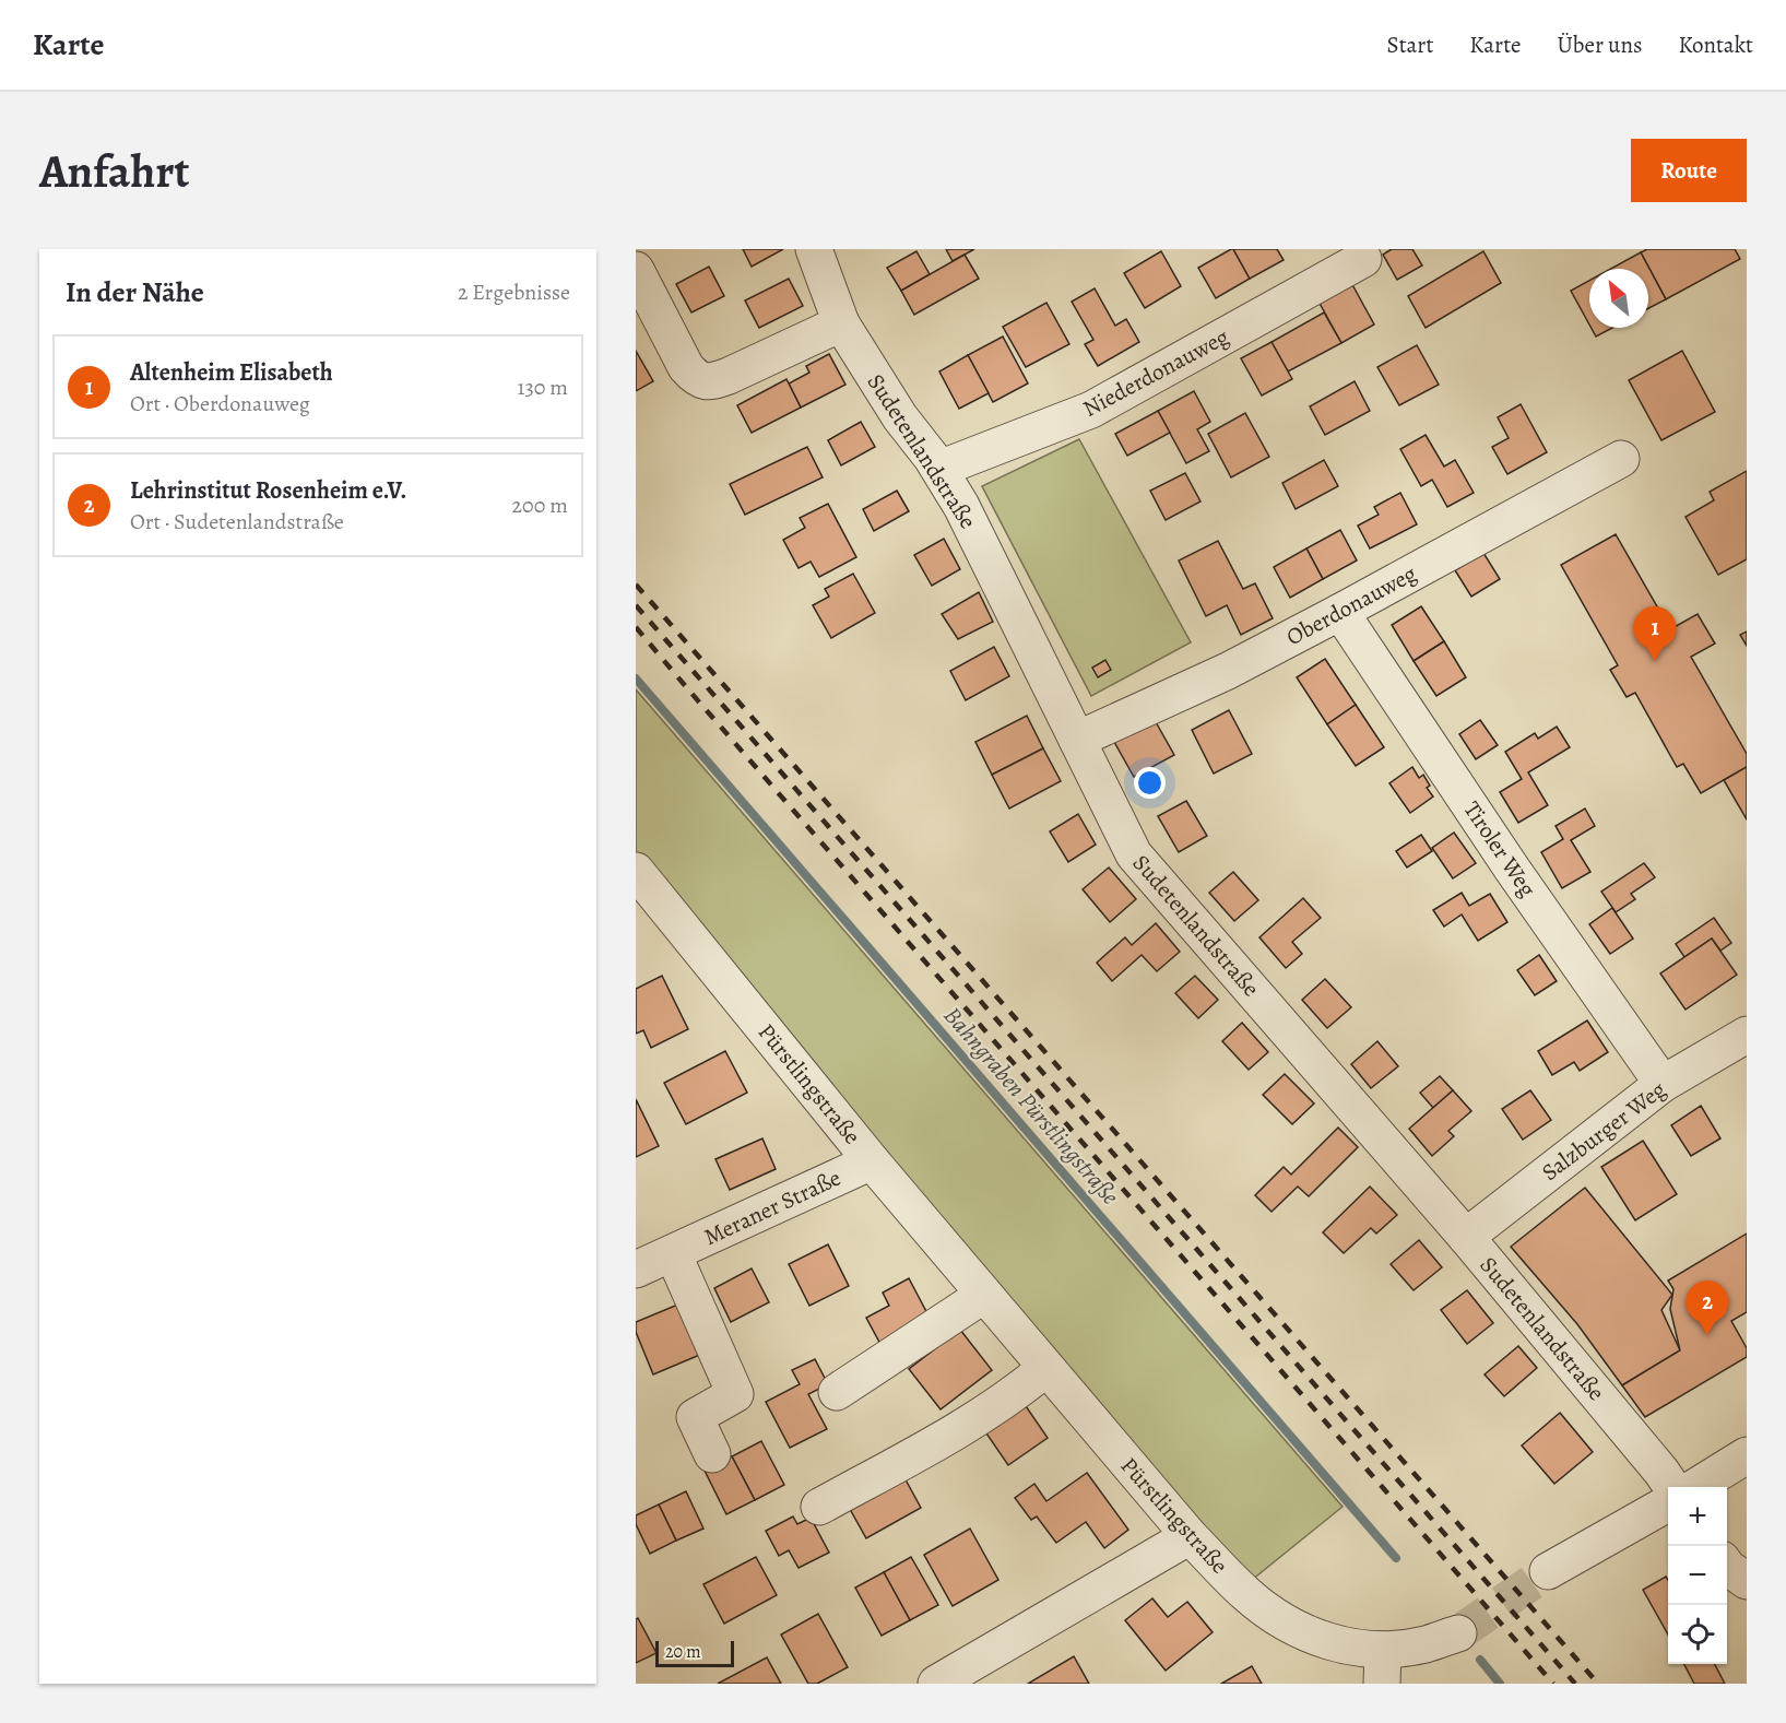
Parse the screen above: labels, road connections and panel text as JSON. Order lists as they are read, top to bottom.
{
  "streets": {
    "street": [
      "Niederdonauweg",
      "Sudetenlandstraße",
      "Oberdonauweg",
      "Tiroler Weg",
      "Pürstlingstraße",
      "Salzburger Weg",
      "Meraner Straße"
    ]
  },
  "crossings": [
    ["Niederdonauweg", "Sudetenlandstraße"],
    ["Sudetenlandstraße", "Oberdonauweg"],
    ["Sudetenlandstraße", "Salzburger Weg"],
    ["Oberdonauweg", "Tiroler Weg"],
    ["Tiroler Weg", "Salzburger Weg"],
    ["Pürstlingstraße", "Meraner Straße"]
  ],
  "water": ["Bahngraben Pürstlingstraße"],
  "scale_bar": "20 m",
  "north": "top left",
  "page": {
    "header": "Karte",
    "nav": [
      "Start",
      "Karte",
      "Über uns",
      "Kontakt"
    ],
    "buttons": "Route",
    "title": "Anfahrt",
    "heading": ["In der Nähe", "2 Ergebnisse"],
    "list": [
      {
        "mark": "1",
        "name": "Altenheim Elisabeth",
        "note": "Ort · Oberdonauweg",
        "value": "130 m"
      },
      {
        "mark": "2",
        "name": "Lehrinstitut Rosenheim e.V.",
        "note": "Ort · Sudetenlandstraße",
        "value": "200 m"
      }
    ],
    "pins": ["1", "2"],
    "map_buttons": ["+", "−"],
    "scale": "20 m"
  }
}
